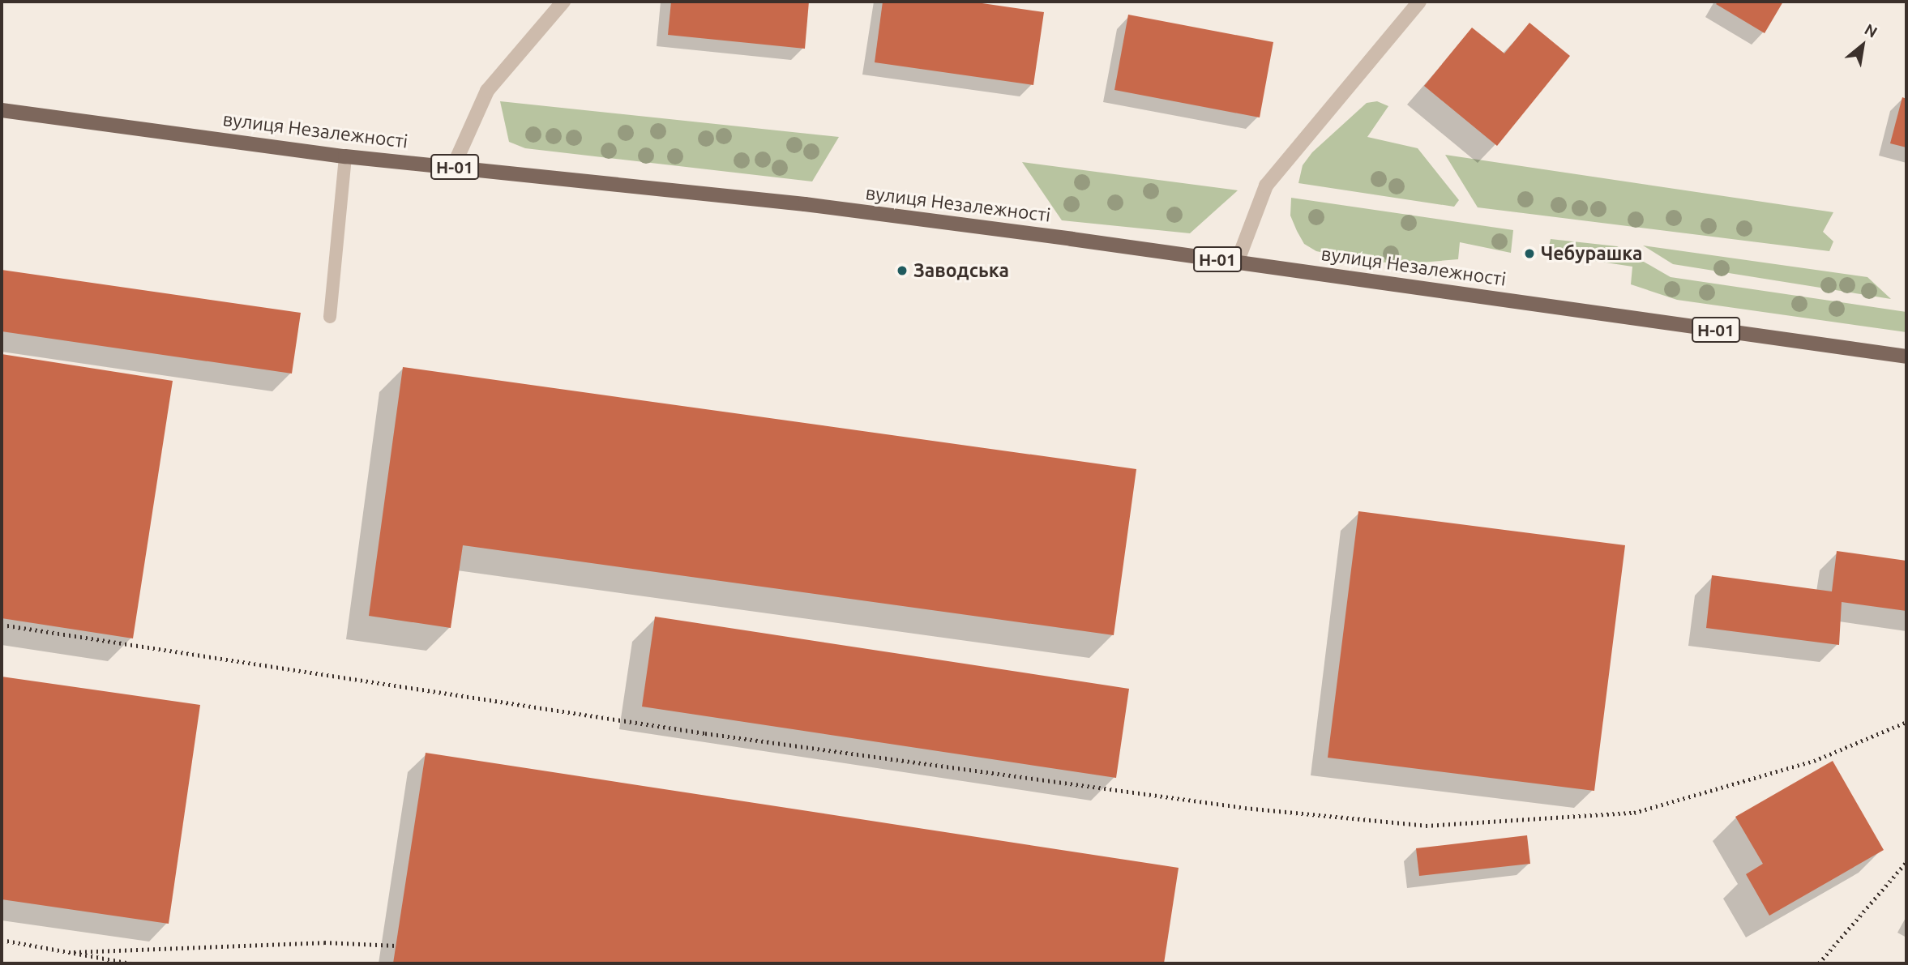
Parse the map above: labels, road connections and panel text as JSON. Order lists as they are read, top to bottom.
{
  "streets": {
    "main road": ["вулиця Незалежності", "Н-01"]
  },
  "places": ["Чебурашка", "Заводська"],
  "north": "top right"
}
